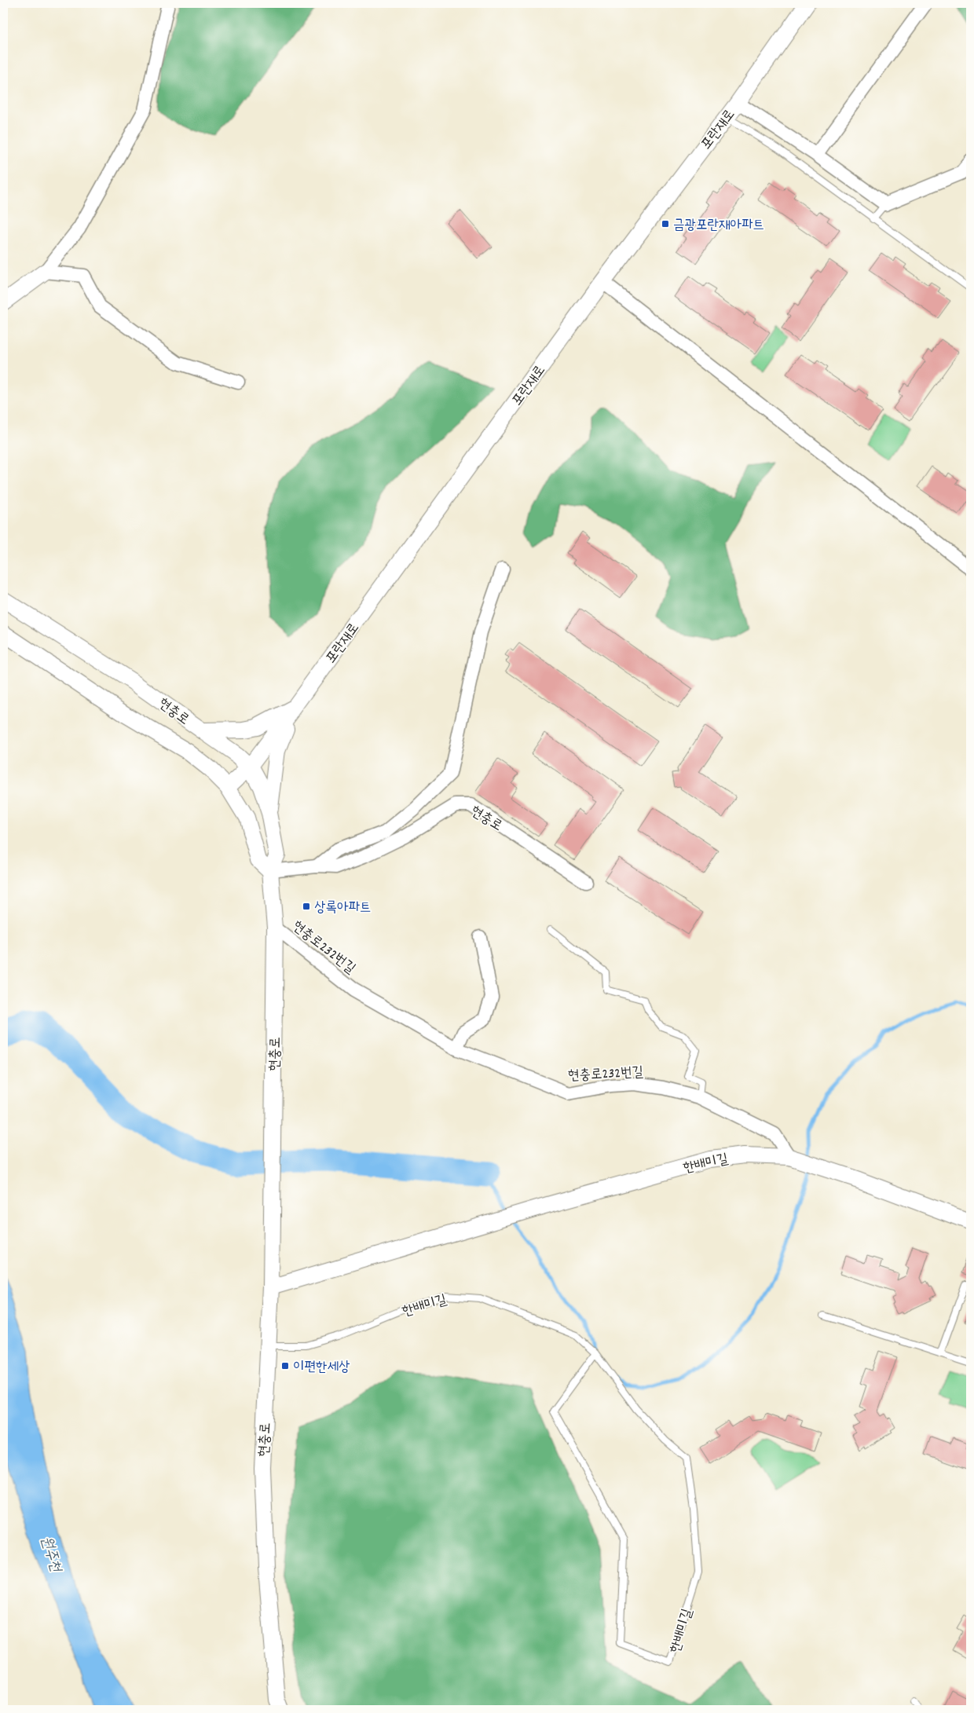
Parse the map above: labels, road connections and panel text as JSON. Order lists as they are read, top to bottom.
{
  "streets": {
    "street": [
      "포란재로",
      "현충로",
      "현충로232번길",
      "한배미길"
    ]
  },
  "crossings": [
    ["포란재로", "현충로"],
    ["현충로", "현충로232번길"],
    ["현충로", "한배미길"],
    ["현충로232번길", "한배미길"]
  ],
  "water": ["원주천"],
  "places": {
    "transit": ["금광포란재아파트", "상록아파트", "이편한세상"]
  }
}
